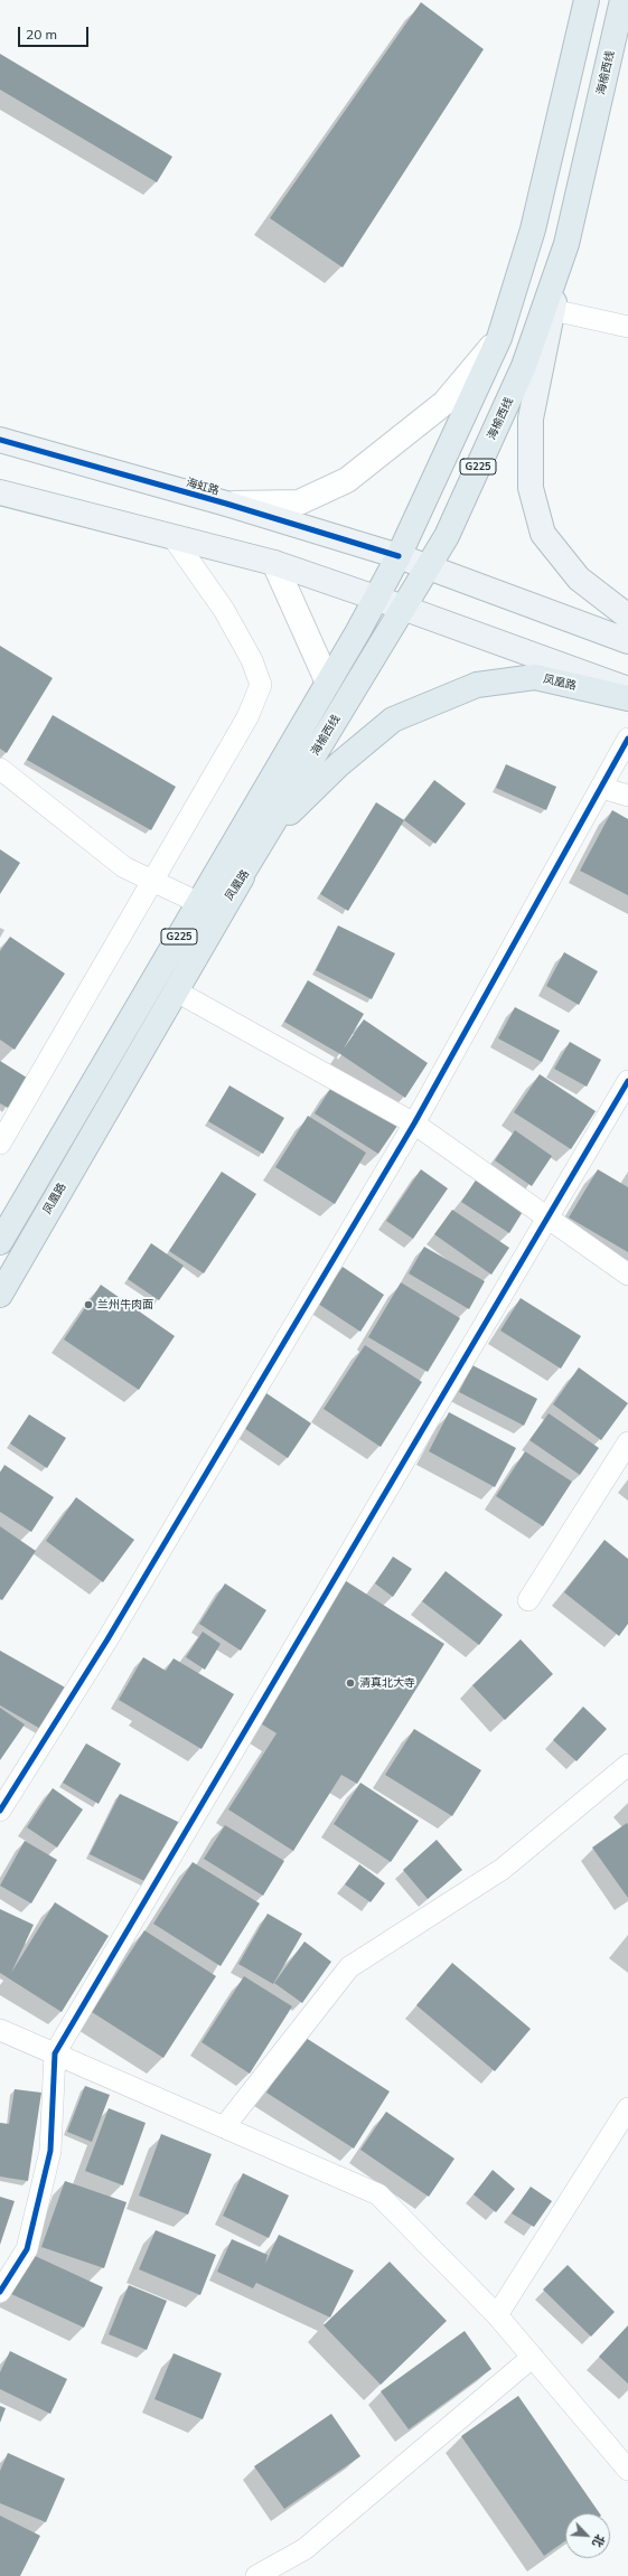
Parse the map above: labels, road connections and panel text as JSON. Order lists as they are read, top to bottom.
{
  "streets": {
    "highway": ["海榆西线", "G225", "凤凰路"],
    "main road": ["海虹路"]
  },
  "crossings": [
    ["海榆西线", "凤凰路"],
    ["G225", "海虹路"],
    ["G225", "凤凰路"]
  ],
  "places": ["兰州牛肉面", "清真北大寺"],
  "scale_bar": "20 m",
  "north": "bottom right"
}
